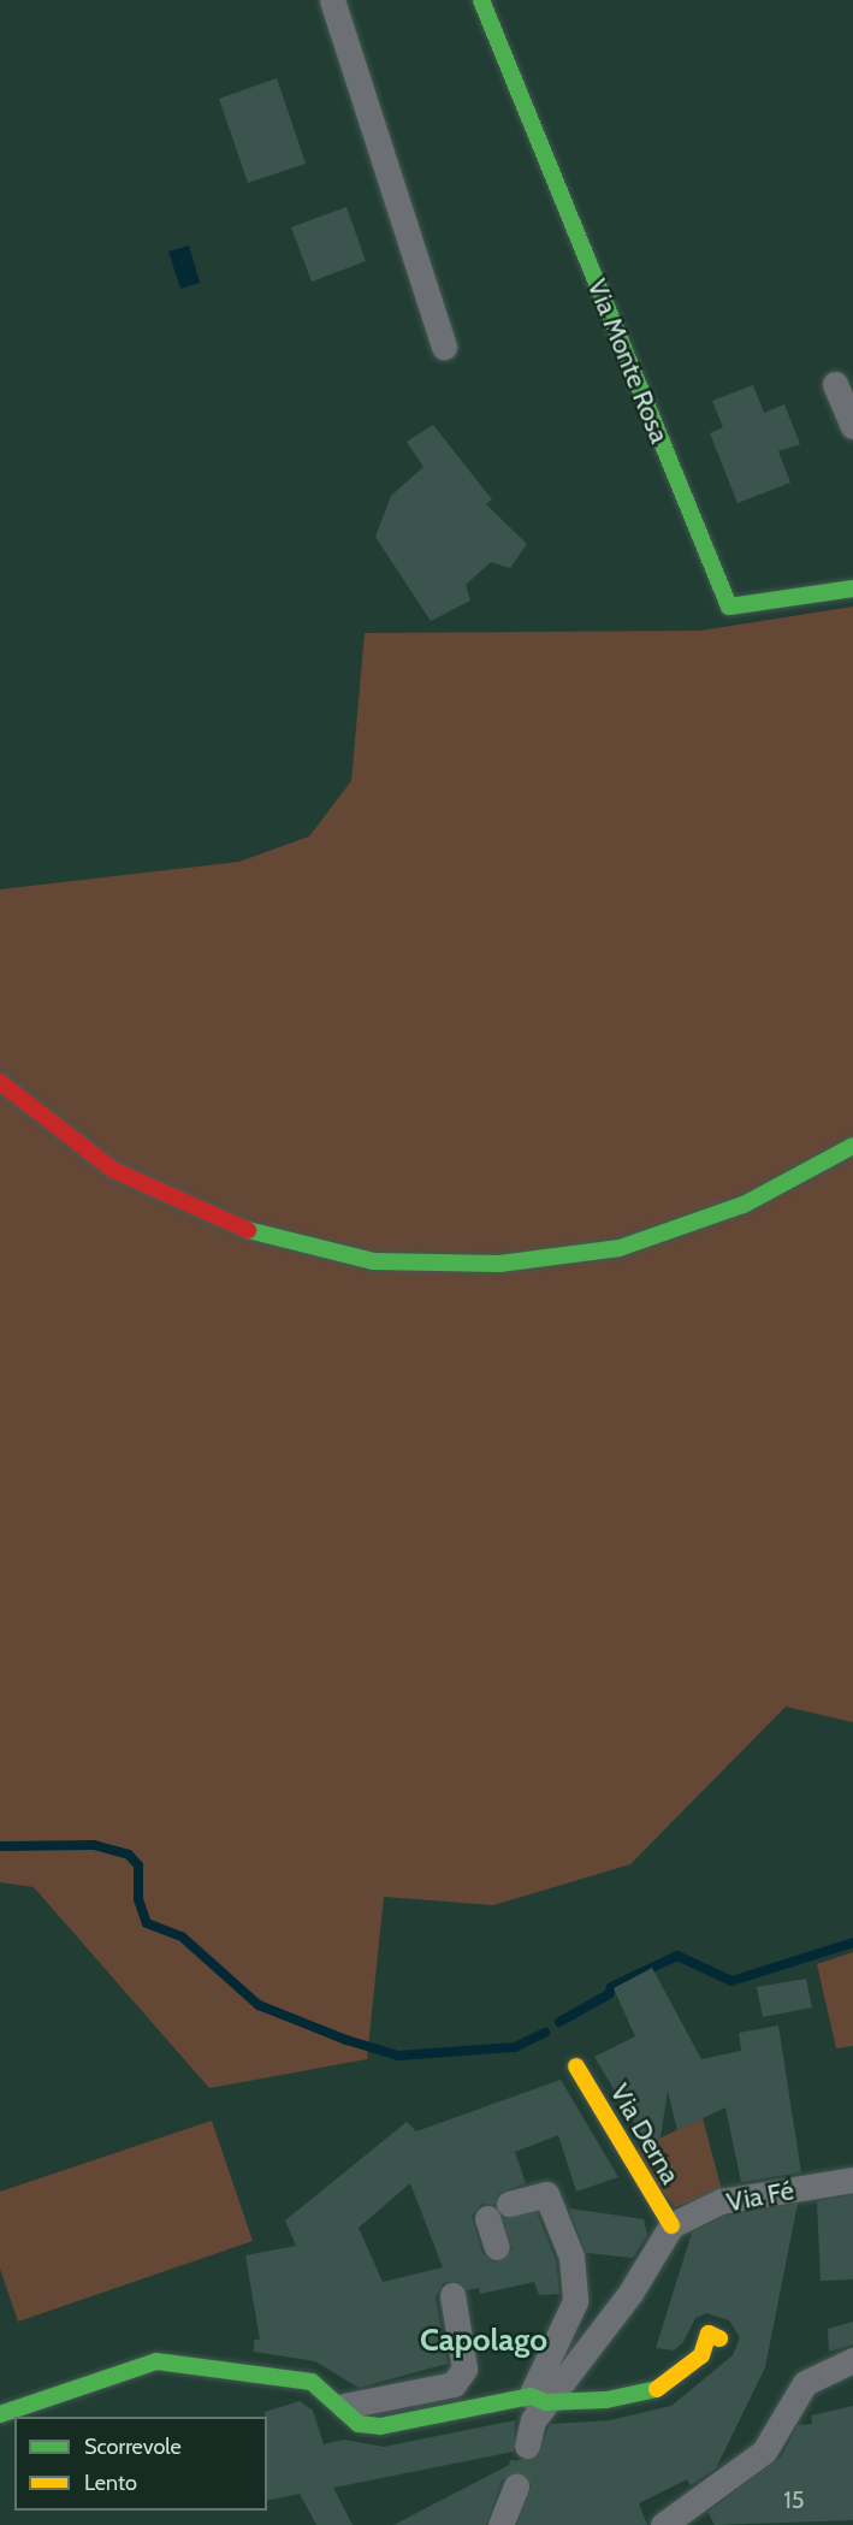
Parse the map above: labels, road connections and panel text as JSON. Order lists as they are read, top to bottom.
{
  "streets": {
    "street": ["Via Monte Rosa", "Via Derna", "Via Fé"]
  },
  "crossings": [
    ["Via Derna", "Via Fé"]
  ],
  "districts": ["Capolago"],
  "house_numbers": ["15"],
  "legend": ["Scorrevole", "Lento"]
}
